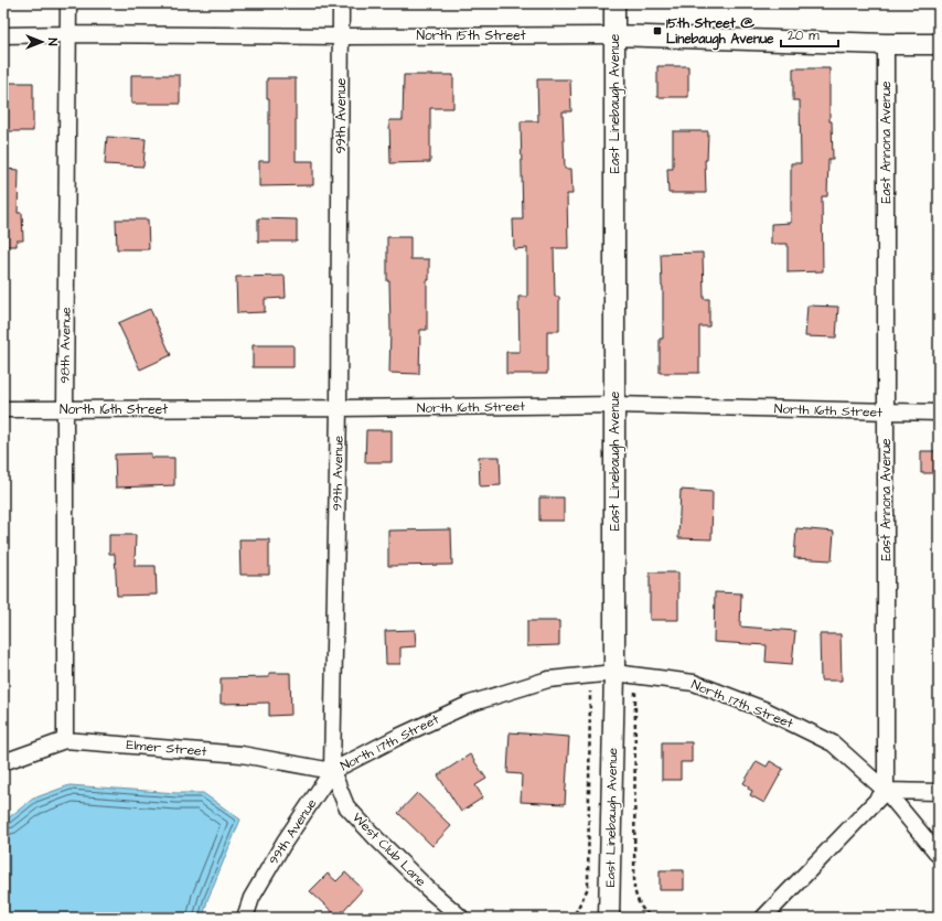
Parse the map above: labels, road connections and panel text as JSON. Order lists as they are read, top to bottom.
{
  "streets": {
    "street": [
      "North 15th Street",
      "East Linebaugh Avenue",
      "99th Avenue",
      "East Annona Avenue",
      "98th Avenue",
      "North 16th Street",
      "North 17th Street",
      "Elmer Street",
      "West Club Lane"
    ]
  },
  "crossings": [
    ["North 15th Street", "East Linebaugh Avenue"],
    ["North 15th Street", "99th Avenue"],
    ["North 15th Street", "East Annona Avenue"],
    ["North 15th Street", "98th Avenue"],
    ["East Linebaugh Avenue", "North 16th Street"],
    ["East Linebaugh Avenue", "North 17th Street"],
    ["99th Avenue", "North 16th Street"],
    ["99th Avenue", "North 17th Street"],
    ["99th Avenue", "Elmer Street"],
    ["99th Avenue", "West Club Lane"],
    ["East Annona Avenue", "North 16th Street"],
    ["East Annona Avenue", "North 17th Street"],
    ["98th Avenue", "North 16th Street"],
    ["98th Avenue", "Elmer Street"],
    ["North 17th Street", "Elmer Street"],
    ["North 17th Street", "West Club Lane"],
    ["Elmer Street", "West Club Lane"]
  ],
  "places": {
    "transit": ["15th Street @ Linebaugh Avenue"]
  },
  "scale_bar": "20 m",
  "north": "right"
}
